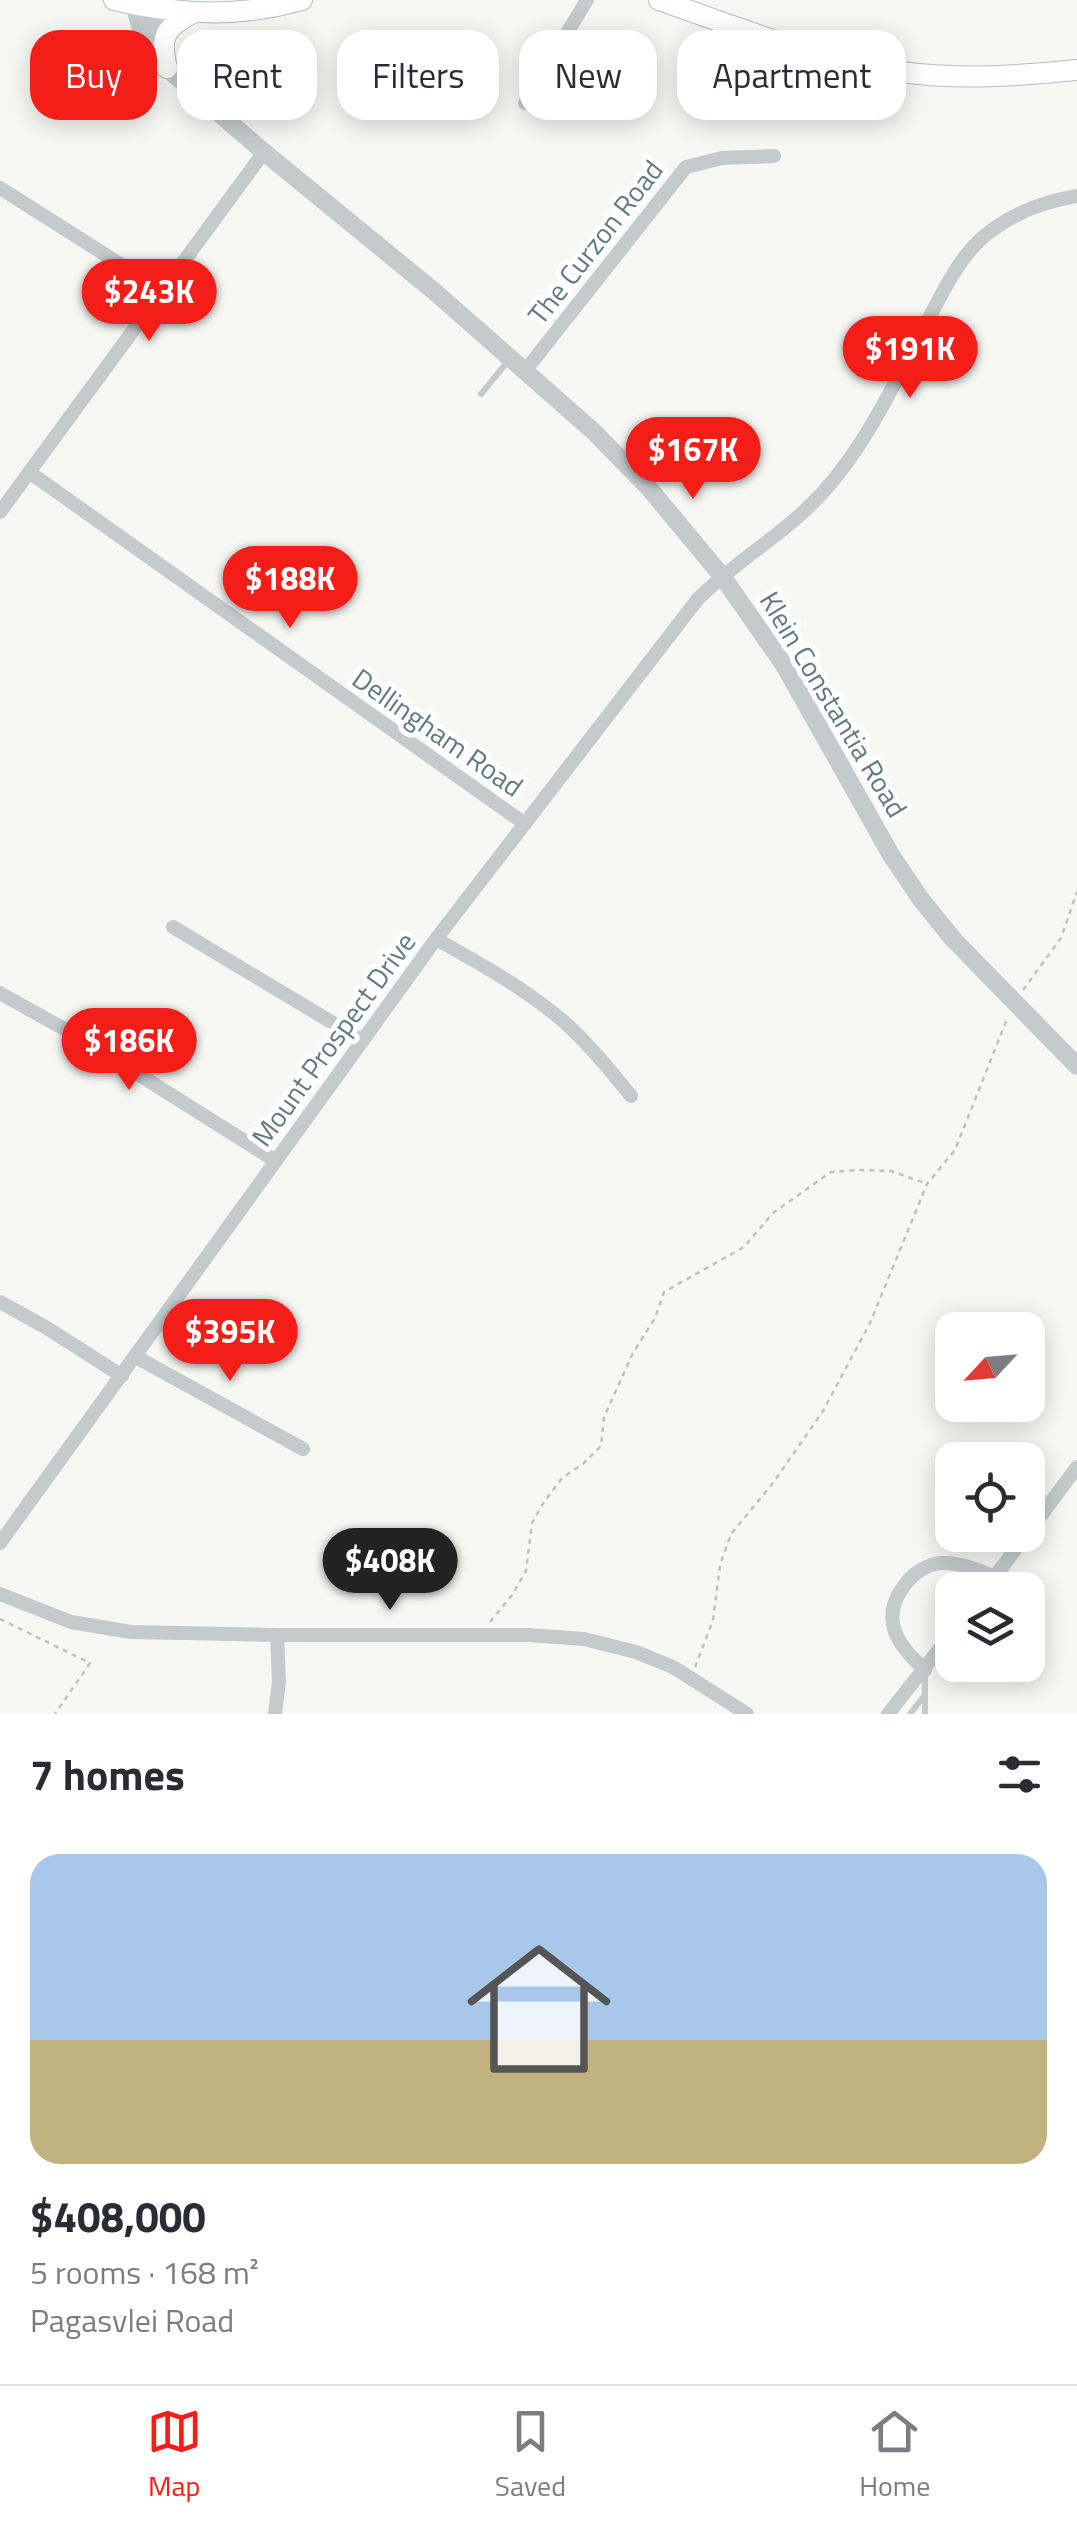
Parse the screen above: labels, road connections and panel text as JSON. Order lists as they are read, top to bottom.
{
  "streets": {
    "street": [
      "The Curzon Road",
      "Klein Constantia Road",
      "Dellingham Road",
      "Mount Prospect Drive"
    ]
  },
  "crossings": [
    ["The Curzon Road", "Klein Constantia Road"],
    ["Klein Constantia Road", "Mount Prospect Drive"],
    ["Dellingham Road", "Mount Prospect Drive"]
  ],
  "north": "bottom left",
  "page": {
    "chip": [
      "Buy",
      "Rent",
      "Filters",
      "New",
      "Apartment"
    ],
    "price": [
      "$243K",
      "$191K",
      "$167K",
      "$188K",
      "$186K",
      "$395K",
      "$408K"
    ],
    "heading": "7 homes",
    "list": [
      {
        "name": "$408,000",
        "note": "5 rooms · 168 m² · Pagasvlei Road"
      }
    ],
    "tabs": ["Map", "Saved", "Home"]
  }
}
